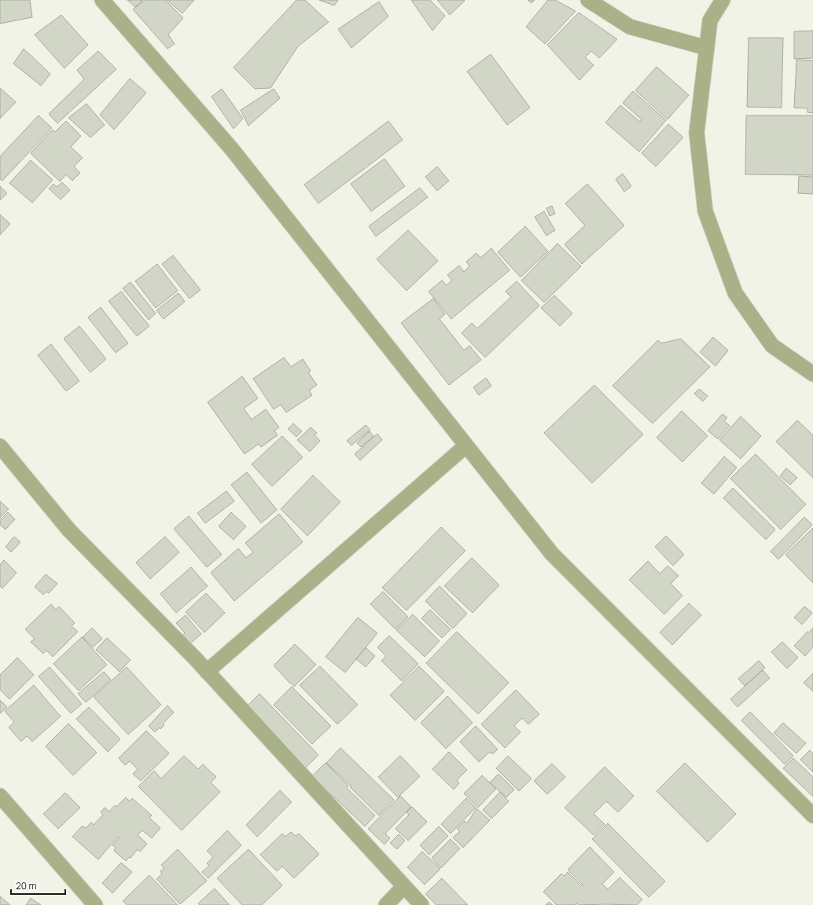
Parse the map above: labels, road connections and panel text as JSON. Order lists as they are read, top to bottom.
{
  "scale_bar": "20 m"
}
